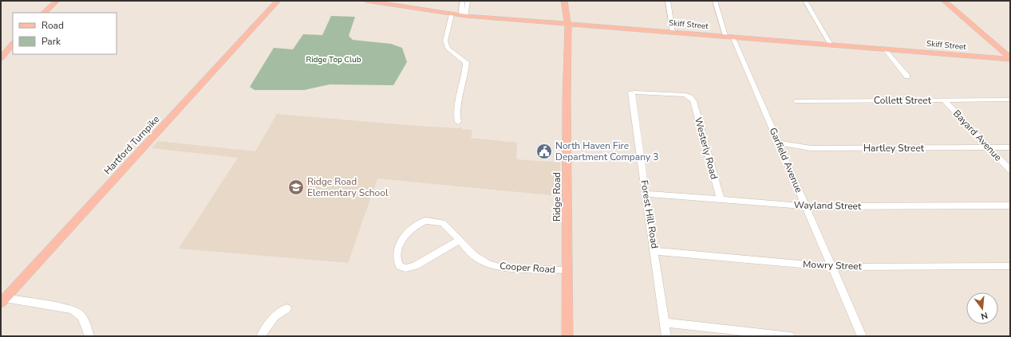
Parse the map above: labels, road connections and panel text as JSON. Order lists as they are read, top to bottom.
{
  "streets": {
    "main road": ["Skiff Street", "Hartford Turnpike", "Ridge Road"],
    "street": [
      "Collett Street",
      "Bayard Avenue",
      "Westerly Road",
      "Hartley Street",
      "Garfield Avenue",
      "Wayland Street",
      "Forest Hill Road",
      "Mowry Street",
      "Cooper Road"
    ]
  },
  "crossings": [
    ["Skiff Street", "Garfield Avenue"],
    ["Skiff Street", "Ridge Road"],
    ["Collett Street", "Bayard Avenue"],
    ["Bayard Avenue", "Hartley Street"],
    ["Westerly Road", "Wayland Street"],
    ["Westerly Road", "Forest Hill Road"],
    ["Hartley Street", "Garfield Avenue"],
    ["Garfield Avenue", "Wayland Street"],
    ["Garfield Avenue", "Mowry Street"],
    ["Ridge Road", "Cooper Road"],
    ["Wayland Street", "Forest Hill Road"],
    ["Forest Hill Road", "Mowry Street"]
  ],
  "parks": ["Ridge Top Club"],
  "places": {
    "public building": ["North Haven Fire Department Company 3"],
    "school or university": ["Ridge Road Elementary School"]
  },
  "legend": ["Road", "Park"],
  "north": "bottom"
}
